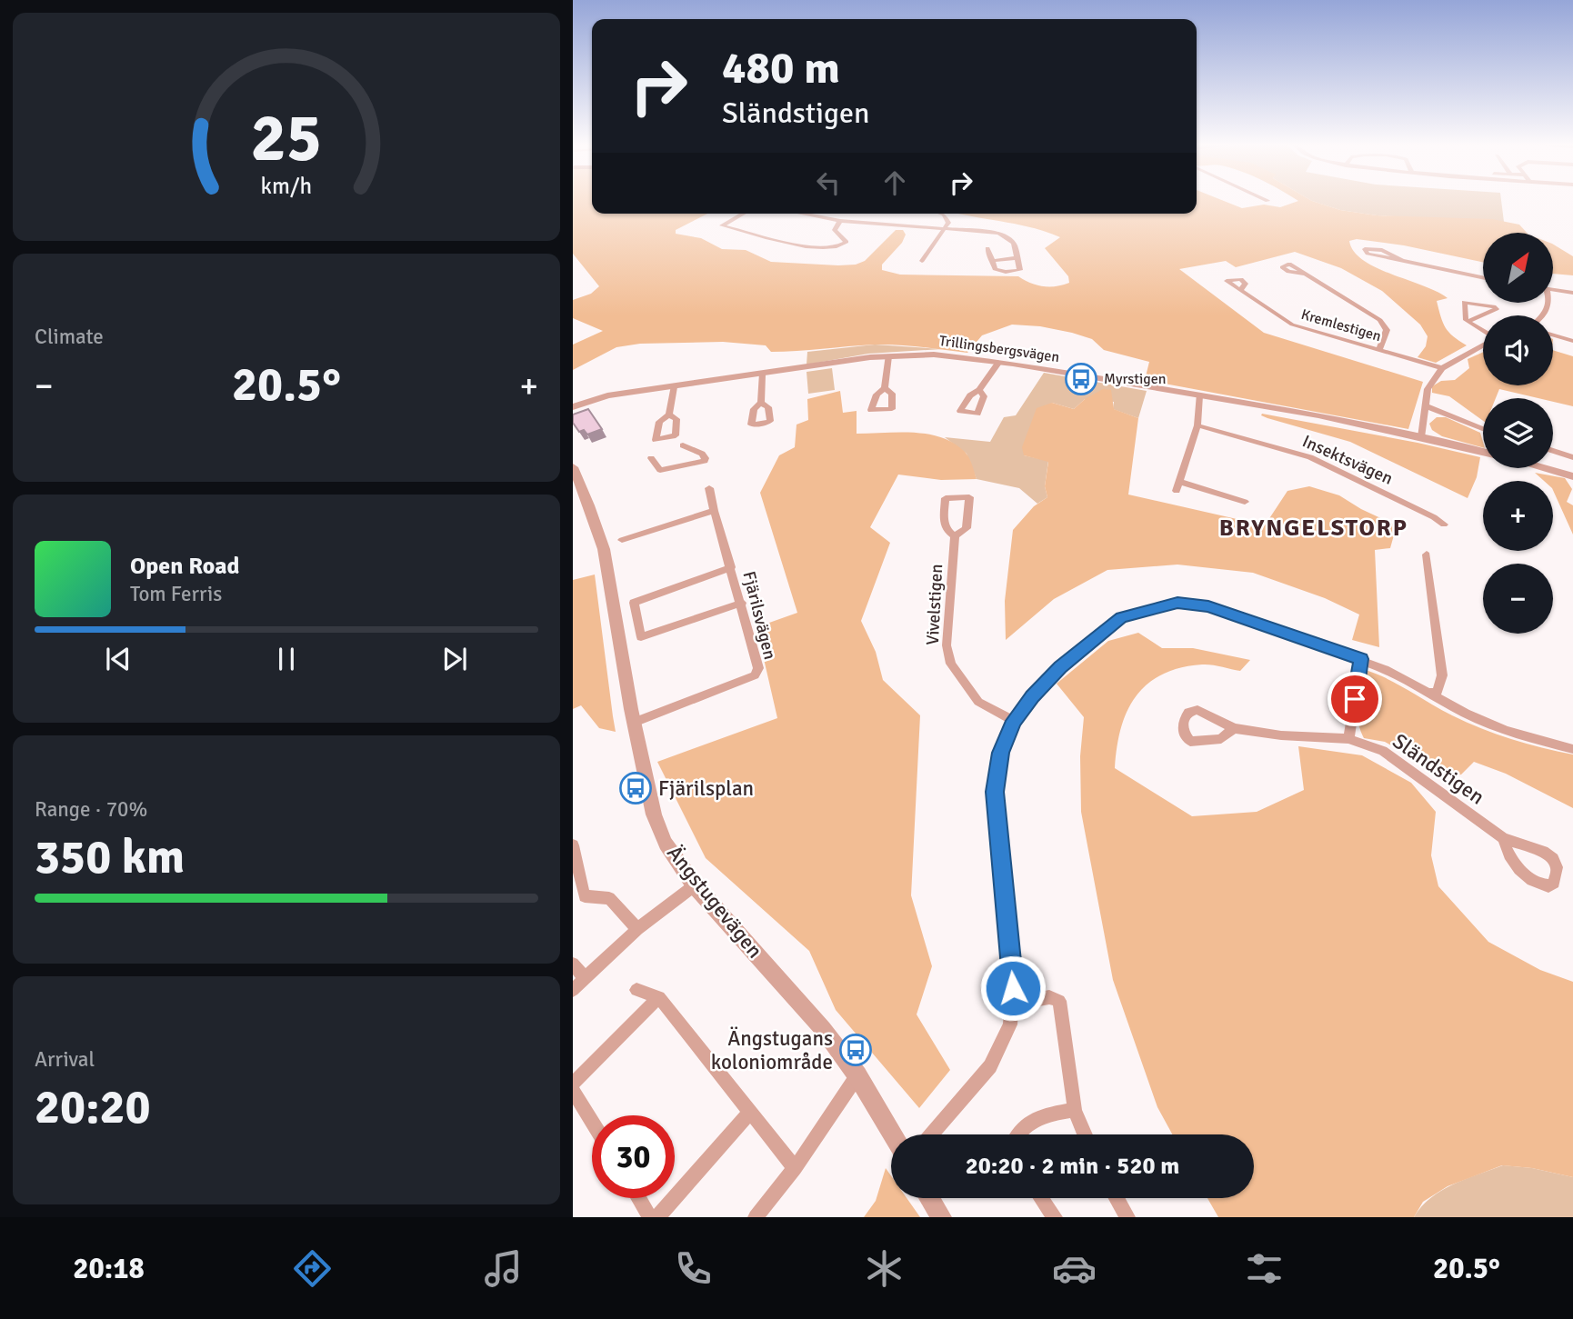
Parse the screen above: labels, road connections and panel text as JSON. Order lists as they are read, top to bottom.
{
  "streets": {
    "street": [
      "Kremlestigen",
      "Trillingsbergsvägen",
      "Insektsvägen",
      "Vivelstigen",
      "Fjärilsvägen",
      "Sländstigen",
      "Ängstugevägen"
    ]
  },
  "crossings": [
    ["Fjärilsvägen", "Ängstugevägen"]
  ],
  "districts": ["BRYNGELSTORP"],
  "places": {
    "bus stop": ["Myrstigen", "Fjärilsplan", "Ängstugans koloniområde"]
  },
  "north": "top right",
  "page": {
    "turn": ["480 m", "Sländstigen"],
    "map_buttons": ["+", "−"],
    "tile": [
      "Climate",
      ["Range · 70%", "350 km"],
      ["Arrival", "20:20"]
    ],
    "heat": ["−", "20.5°", "+"],
    "song": ["Open Road", "Tom Ferris"],
    "limit": "30",
    "trip": "20:20 · 2 min · 520 m",
    "tabs": ["20:18", "20.5°"],
    "gauge": ["25", "km/h"]
  }
}
